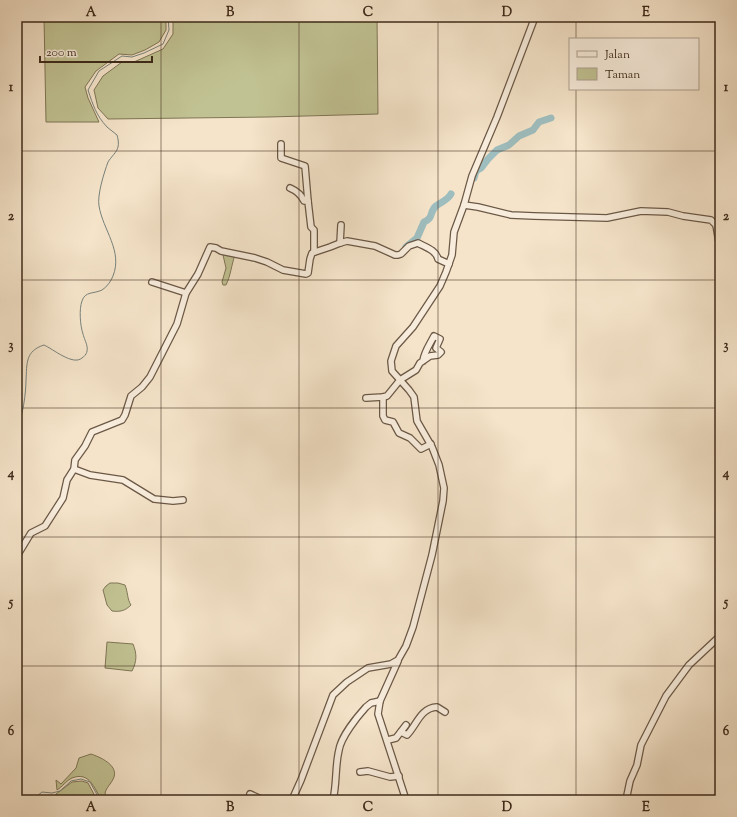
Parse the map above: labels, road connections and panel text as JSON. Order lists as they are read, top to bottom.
{
  "legend": ["Jalan", "Taman"],
  "scale_bar": "200 m",
  "grid": {
    "columns": [
      "A",
      "B",
      "C",
      "D",
      "E"
    ],
    "rows": [
      "1",
      "2",
      "3",
      "4",
      "5",
      "6"
    ]
  }
}
